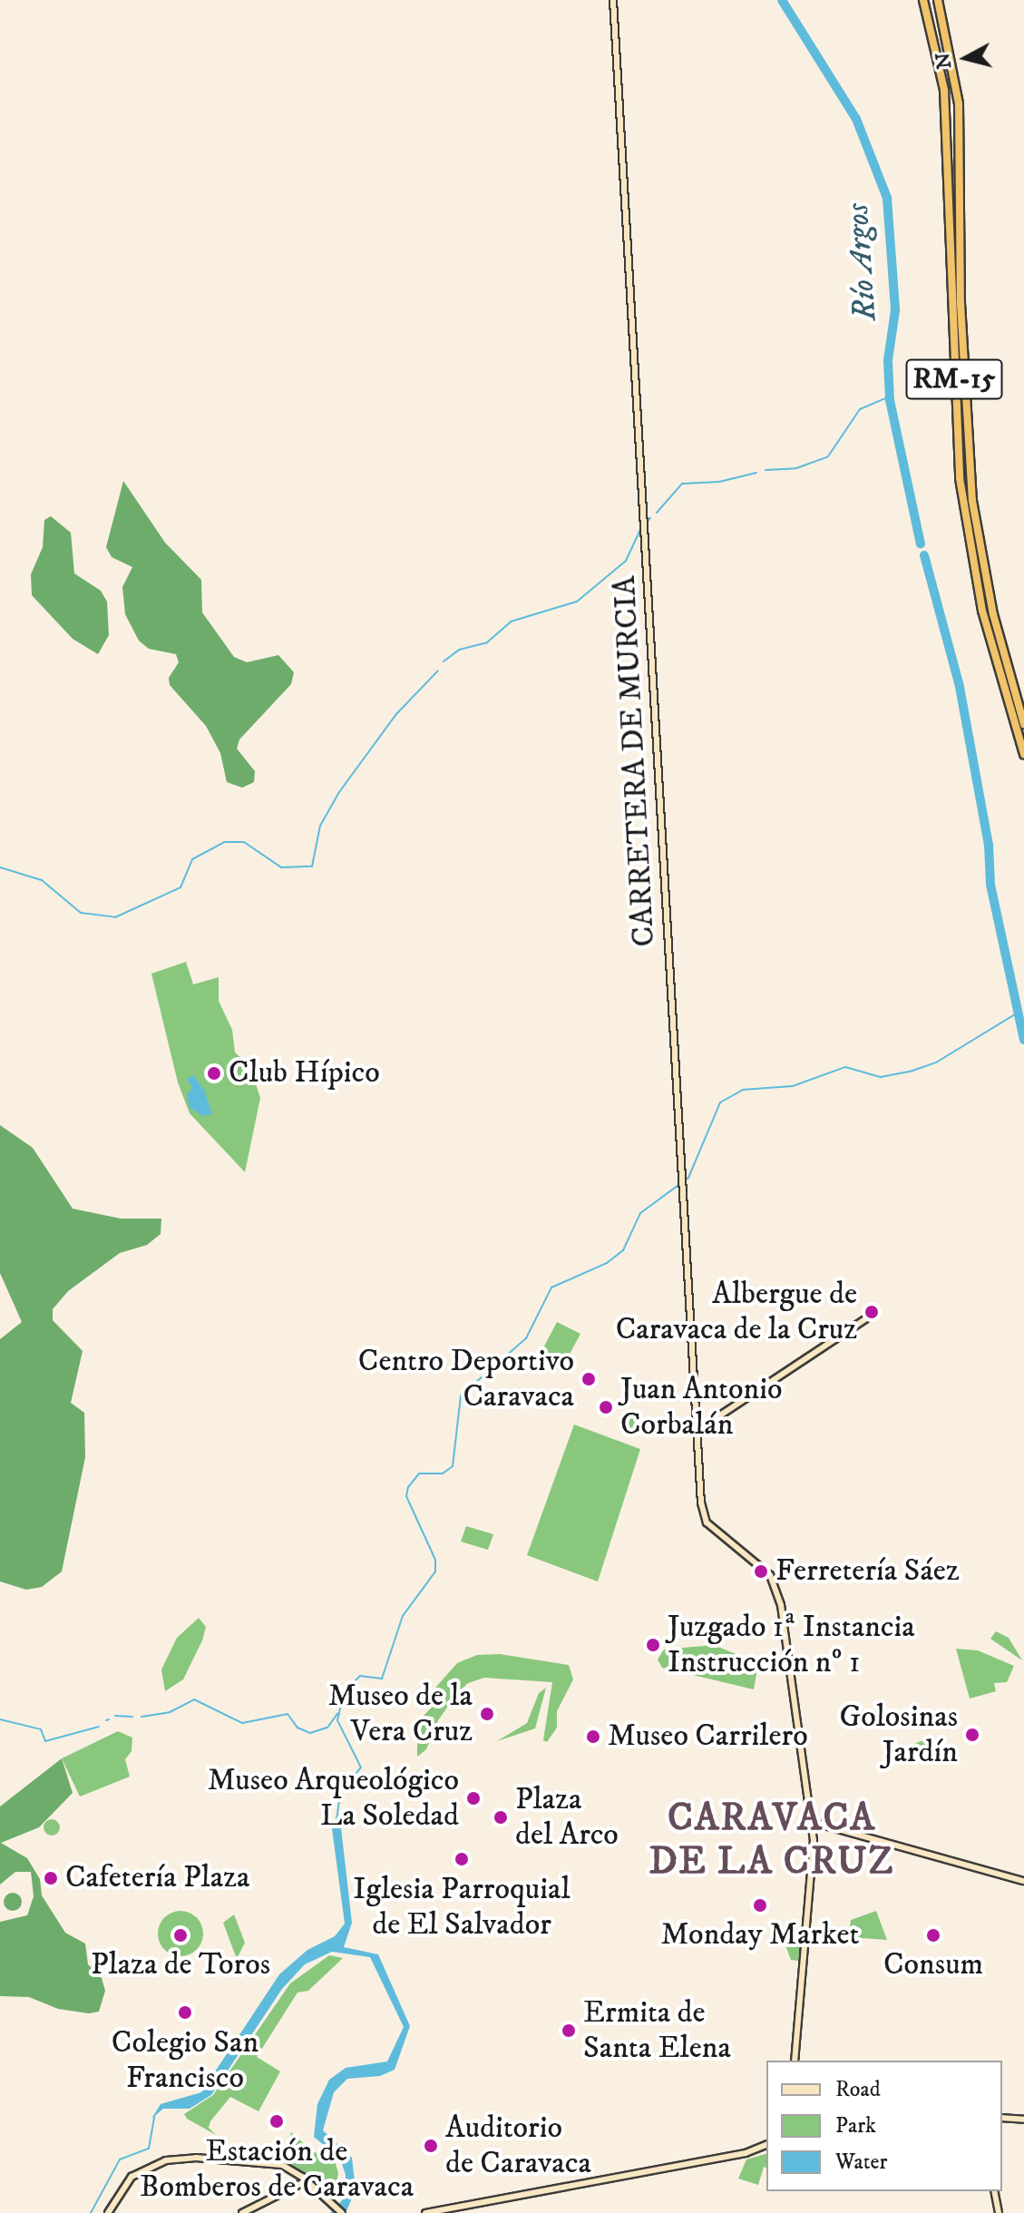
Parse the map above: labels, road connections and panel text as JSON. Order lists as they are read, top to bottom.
{
  "streets": {
    "highway": ["RM-15"],
    "main road": ["CARRETERA DE MURCIA"]
  },
  "districts": ["CARAVACA DE LA CRUZ"],
  "water": ["Río Argos"],
  "places": [
    "Club Hípico",
    "Albergue de Caravaca de la Cruz",
    "Centro Deportivo Caravaca",
    "Juan Antonio Corbalán",
    "Ferretería Sáez",
    "Juzgado 1ª Instancia Instrucción nº 1",
    "Museo de la Vera Cruz",
    "Golosinas Jardín",
    "Museo Carrilero",
    "Museo Arqueológico La Soledad",
    "Plaza del Arco",
    "Iglesia Parroquial de El Salvador",
    "Cafetería Plaza",
    "Monday Market",
    "Plaza de Toros",
    "Consum",
    "Colegio San Francisco",
    "Ermita de Santa Elena",
    "Estación de Bomberos de Caravaca",
    "Auditorio de Caravaca"
  ],
  "legend": ["Road", "Park", "Water"],
  "north": "left"
}
